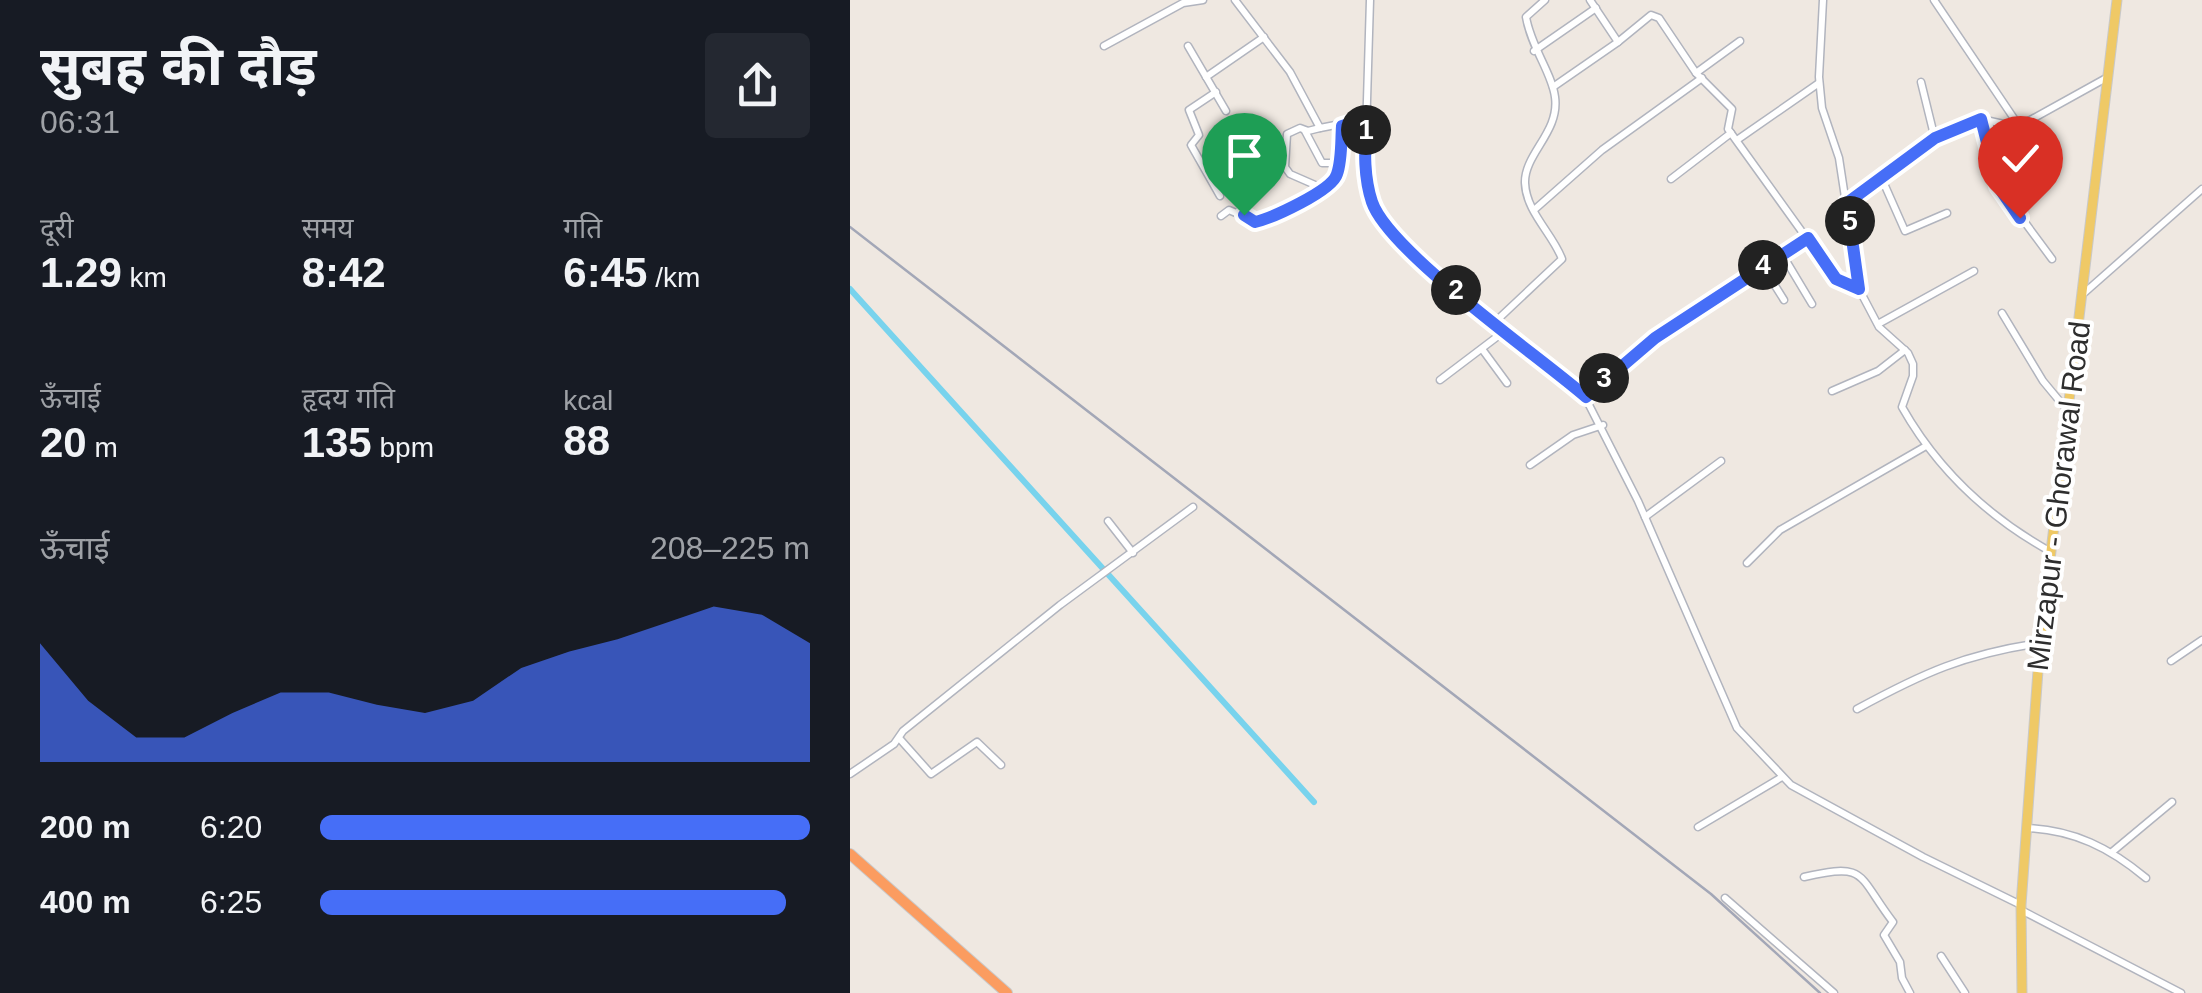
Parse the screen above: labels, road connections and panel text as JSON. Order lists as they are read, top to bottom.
{
  "streets": {
    "main road": ["Mirzapur - Ghorawal Road"]
  },
  "page": {
    "heading": ["सुबह की दौड़", "06:31"],
    "pins": [
      "1",
      "5",
      "4",
      "2",
      "3"
    ],
    "stats": [
      ["दूरी", "1.29 km"],
      ["समय", "8:42"],
      ["गति", "6:45 /km"],
      ["ऊँचाई", "20 m"],
      ["हृदय गति", "135 bpm"],
      ["kcal", "88"]
    ],
    "chart": ["ऊँचाई", "208–225 m"],
    "list": [
      {
        "name": "200 m",
        "note": "6:20"
      },
      {
        "name": "400 m",
        "note": "6:25"
      }
    ]
  }
}
